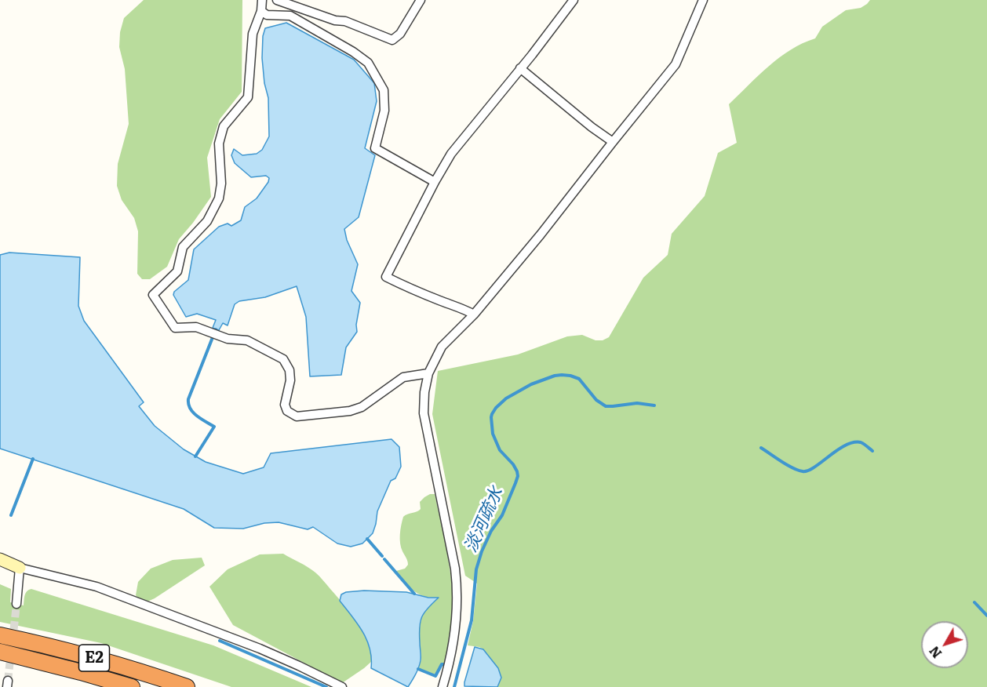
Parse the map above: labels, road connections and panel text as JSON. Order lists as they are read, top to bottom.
{
  "streets": {
    "highway": ["E2"]
  },
  "water": ["淡河疏水"],
  "north": "bottom left"
}
